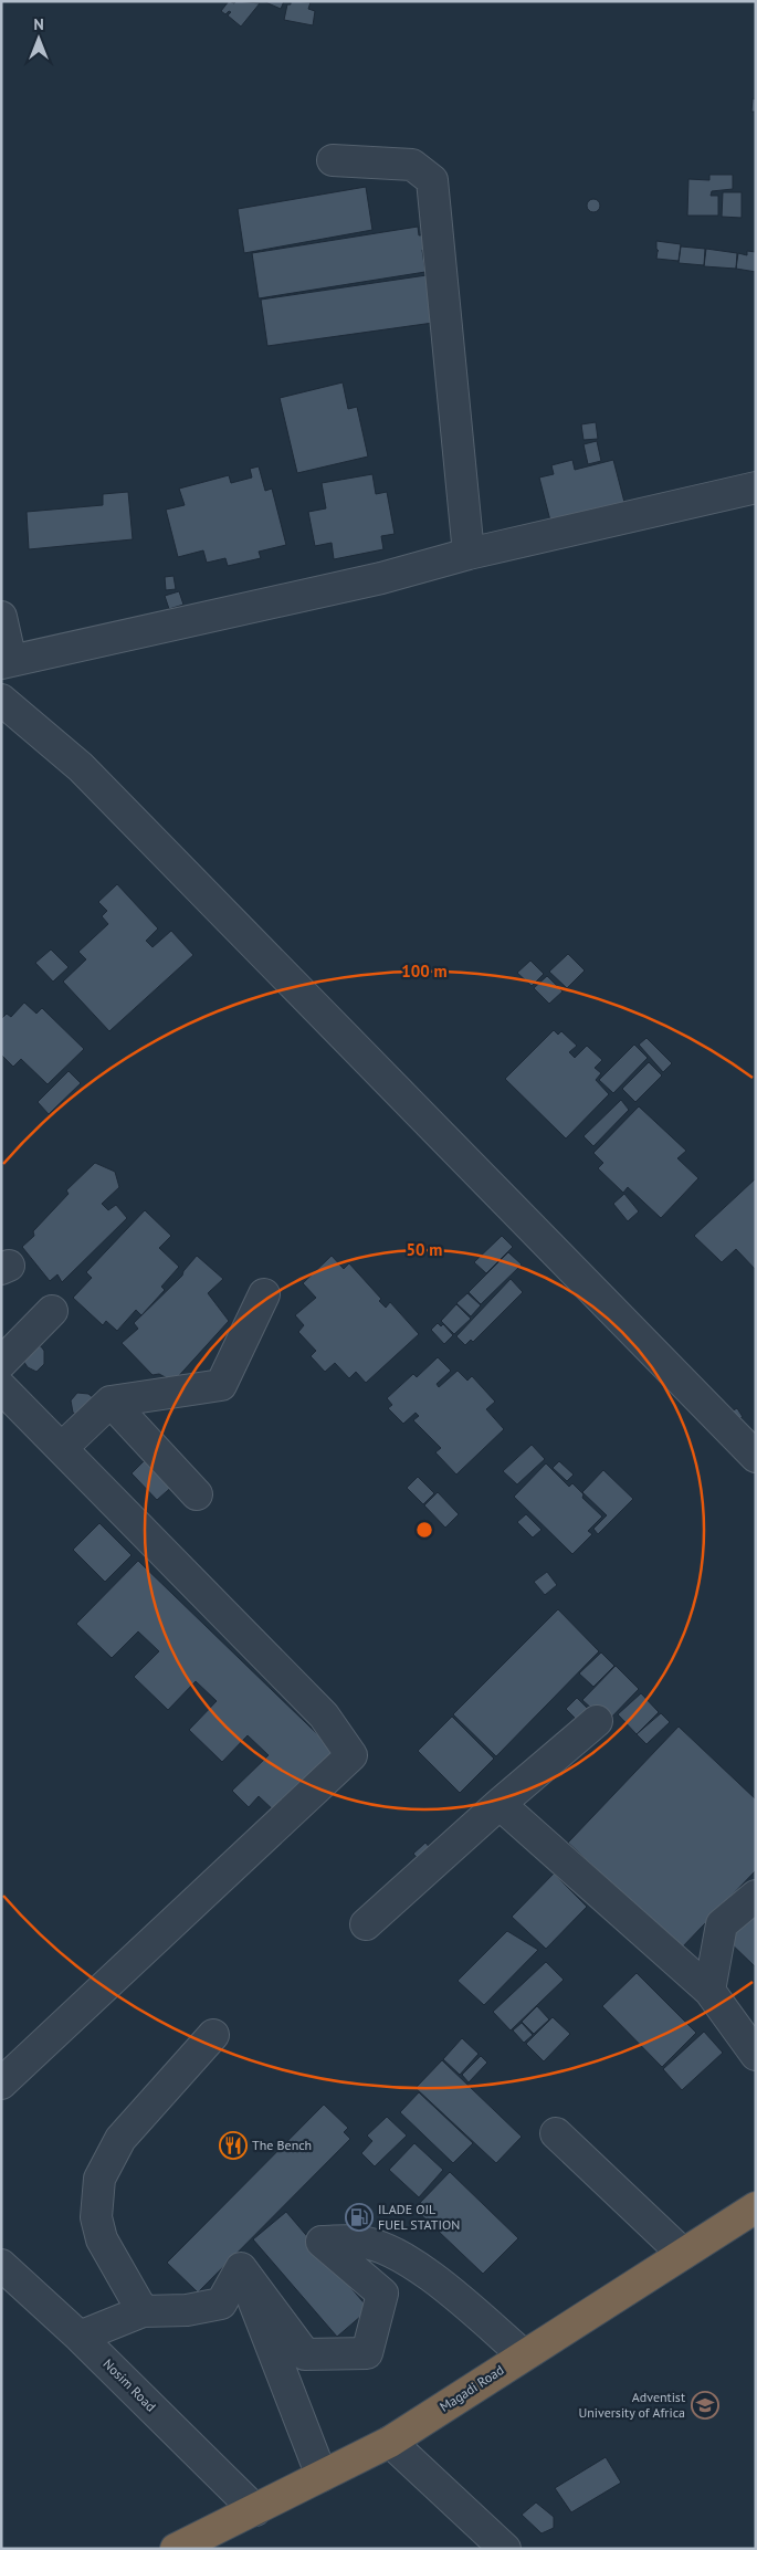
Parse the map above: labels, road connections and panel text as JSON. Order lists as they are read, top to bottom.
{
  "streets": {
    "highway": ["Magadi Road"],
    "street": ["Nosim Road"]
  },
  "crossings": [
    ["Nosim Road", "Magadi Road"]
  ],
  "places": {
    "restaurant": ["The Bench"],
    "fuel station": ["ILADE OIL FUEL STATION"],
    "school or university": ["Adventist University of Africa"]
  },
  "north": "top",
  "rings": ["100 m", "50 m"]
}
